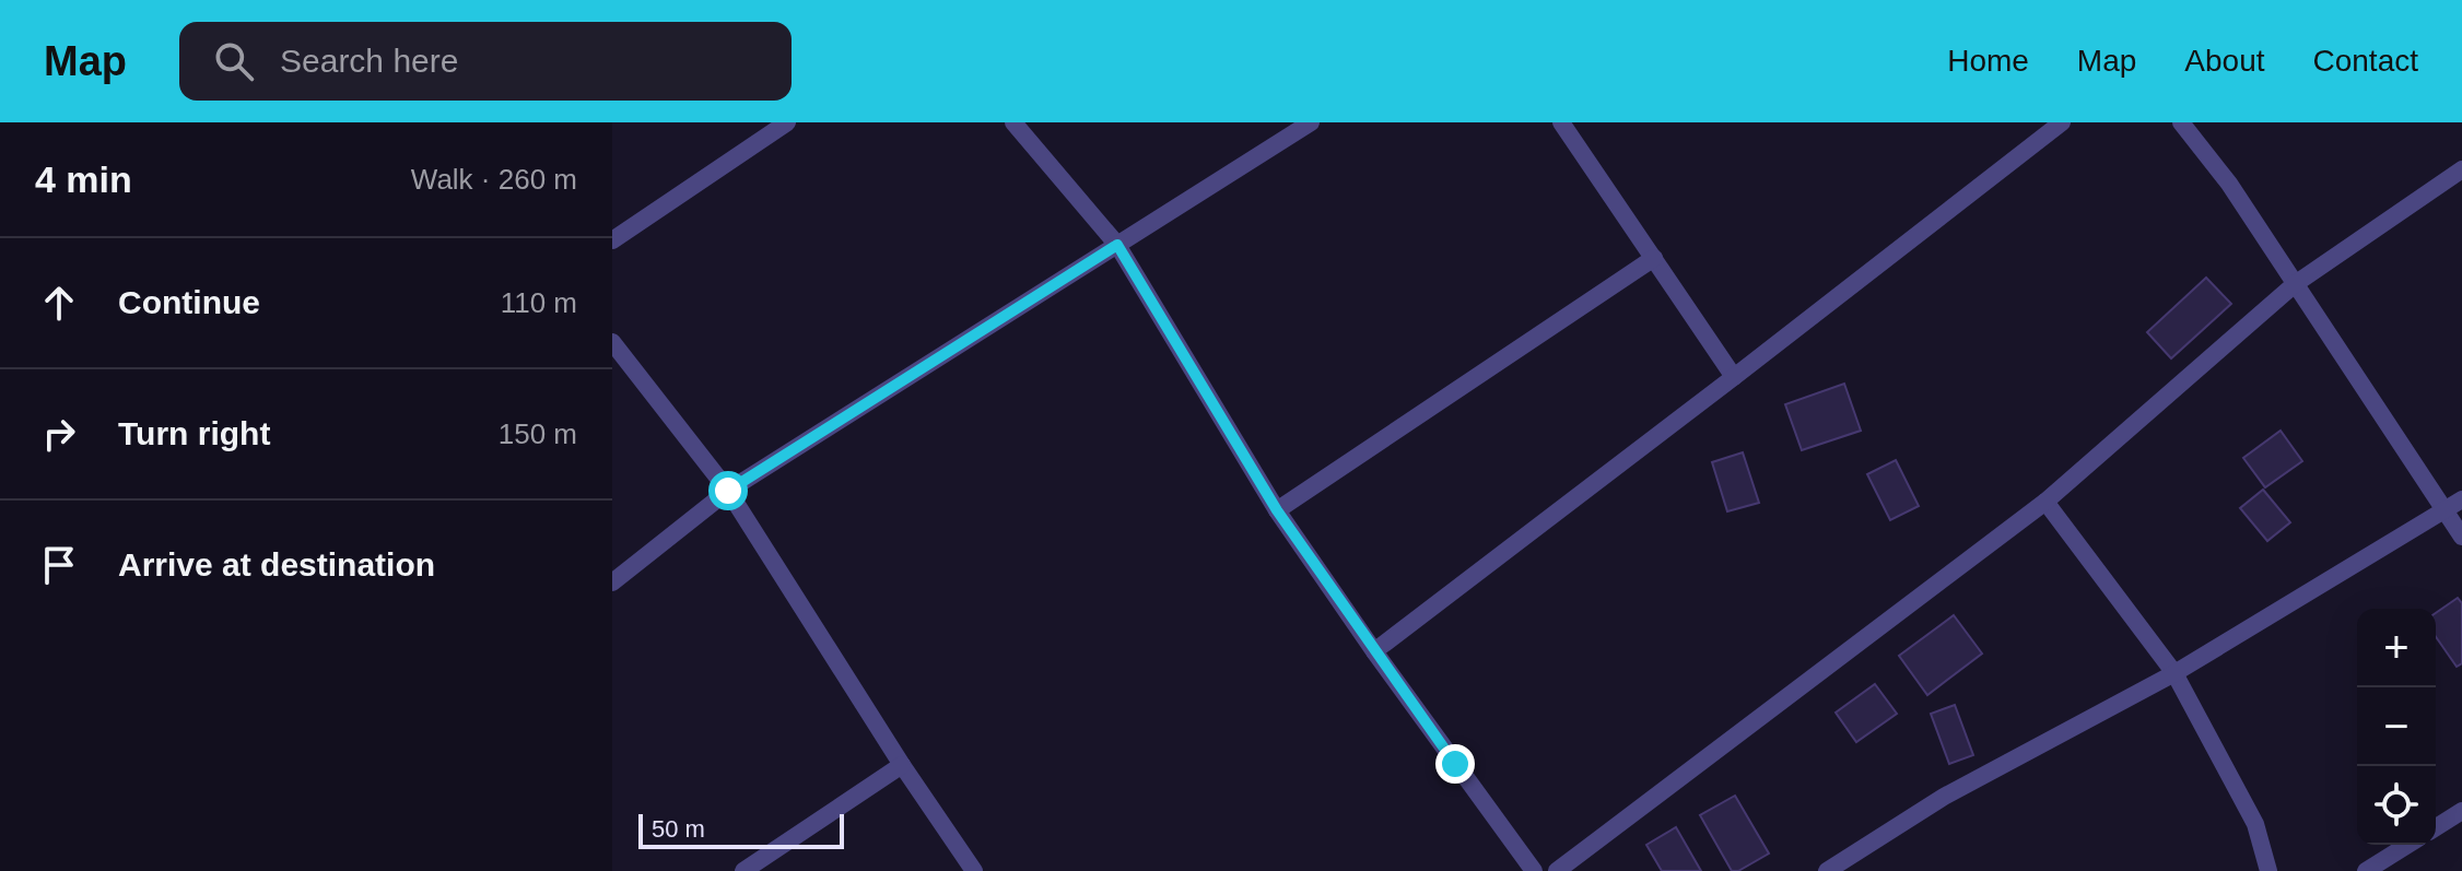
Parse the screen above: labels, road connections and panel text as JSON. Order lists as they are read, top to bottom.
{
  "scale_bar": "50 m",
  "page": {
    "header": "Map",
    "search": "Search here",
    "nav": [
      "Home",
      "Map",
      "About",
      "Contact"
    ],
    "heading": ["4 min", "Walk · 260 m"],
    "list": [
      ["Continue", "110 m"],
      ["Turn right", "150 m"],
      "Arrive at destination"
    ],
    "map_buttons": ["+", "−"],
    "scale": "50 m"
  }
}
